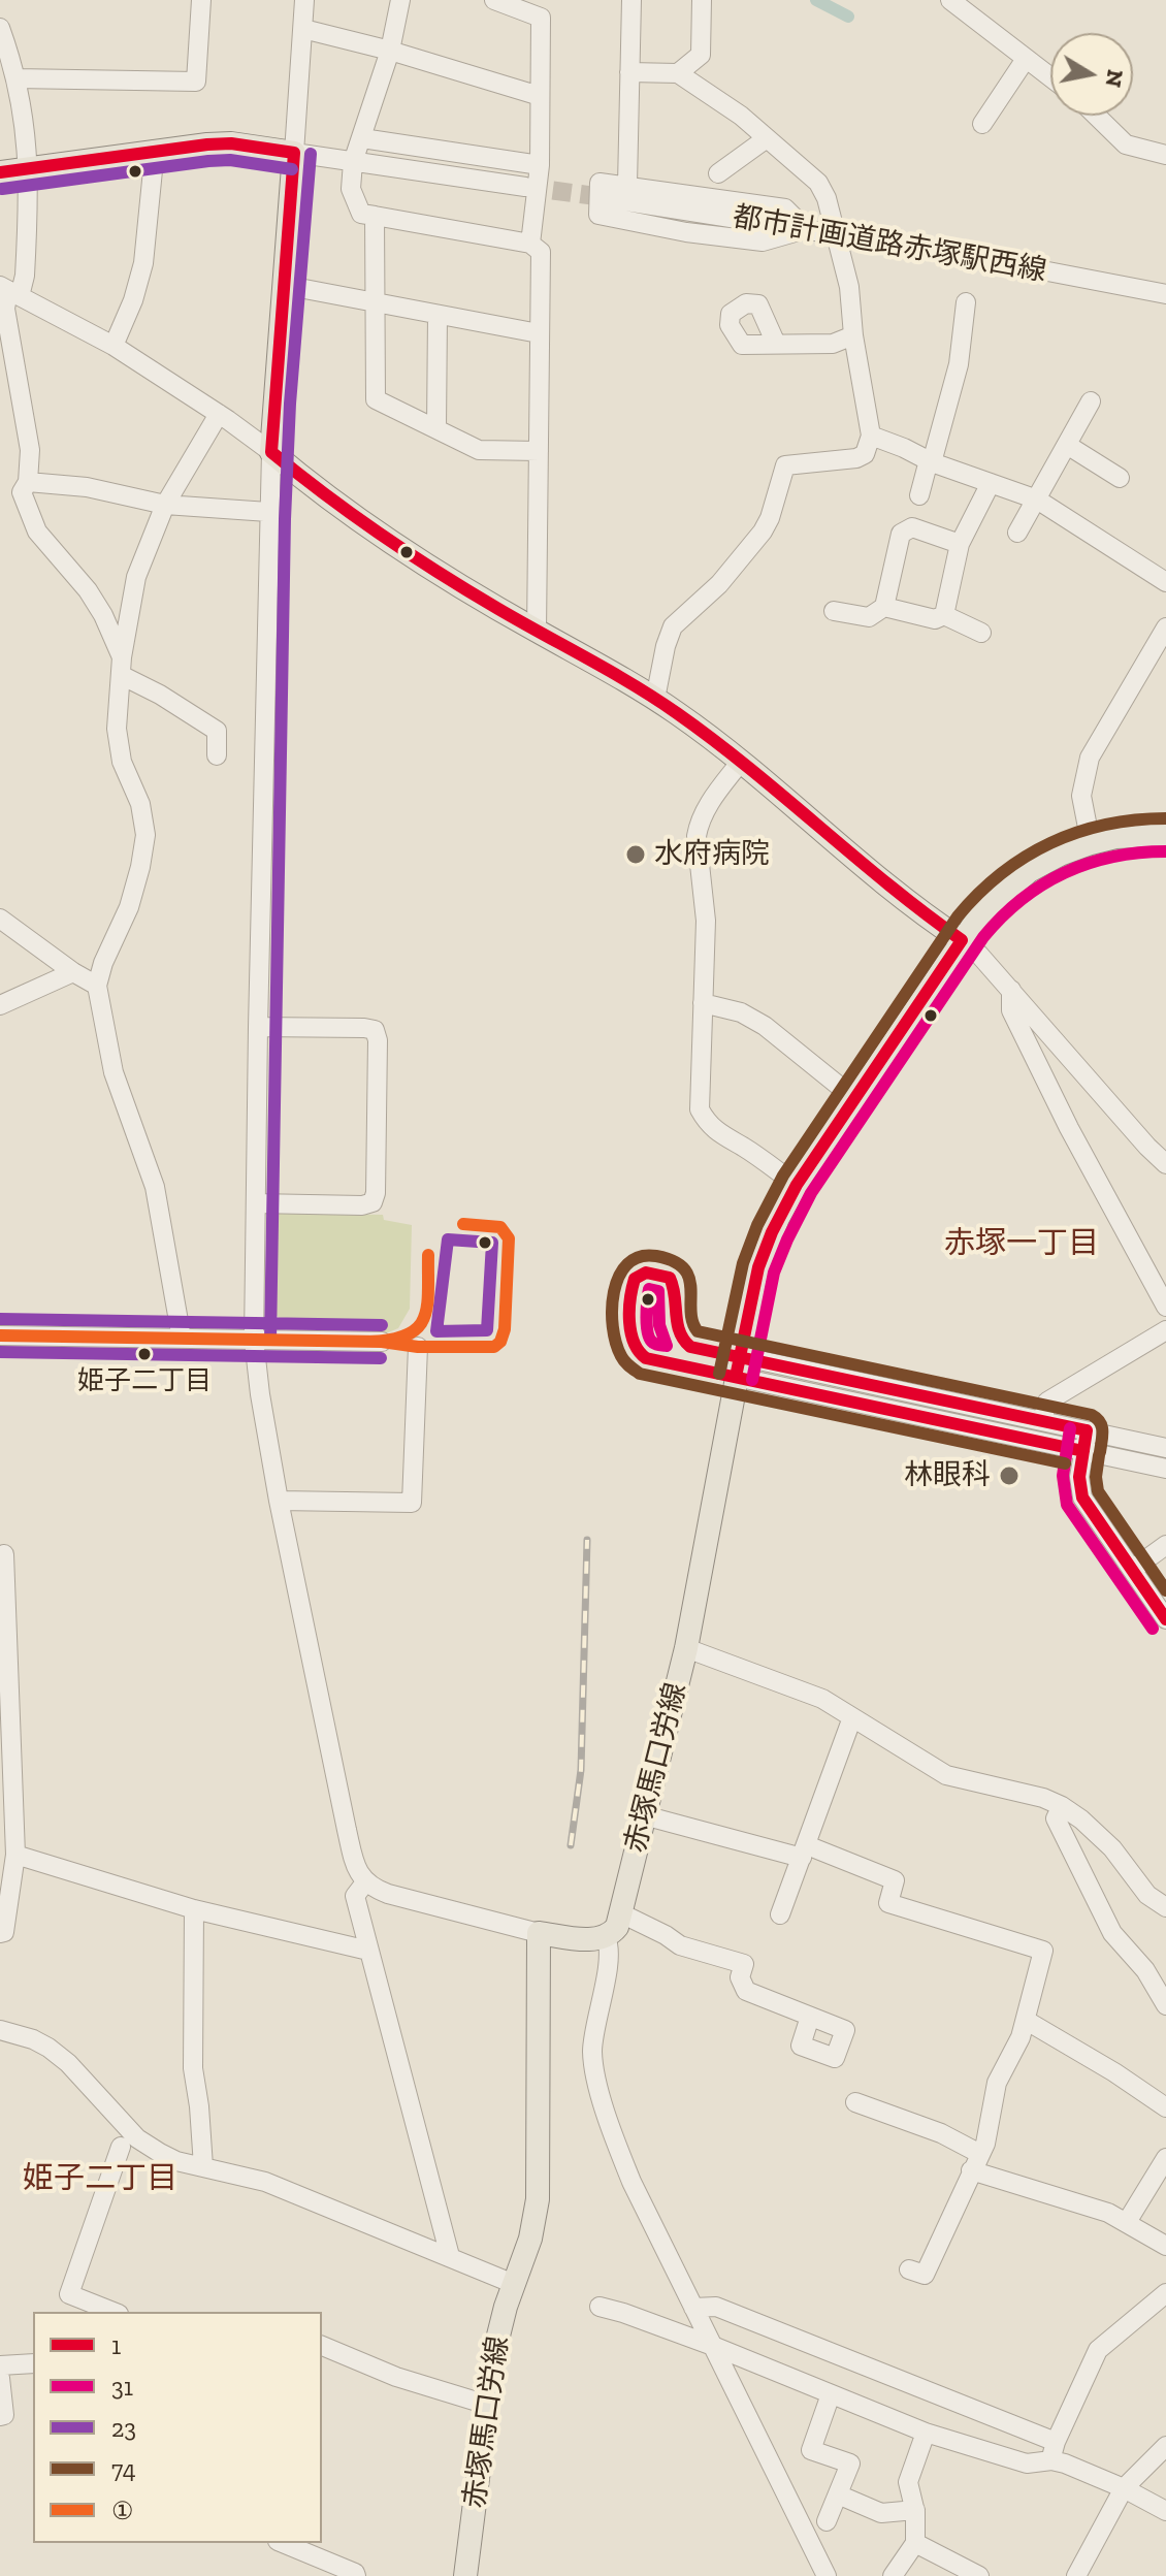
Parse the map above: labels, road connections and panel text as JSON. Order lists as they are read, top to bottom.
{
  "streets": {
    "main road": ["赤塚馬口労線"],
    "street": ["都市計画道路赤塚駅西線"]
  },
  "districts": ["赤塚一丁目", "姫子二丁目"],
  "places": ["水府病院", "姫子二丁目", "林眼科"],
  "lines": [
    "transit line 1",
    "transit line 23",
    "transit line 74",
    "transit line 31",
    "transit line ①"
  ],
  "legend": [
    "1",
    "31",
    "23",
    "74",
    "①"
  ],
  "north": "right"
}
